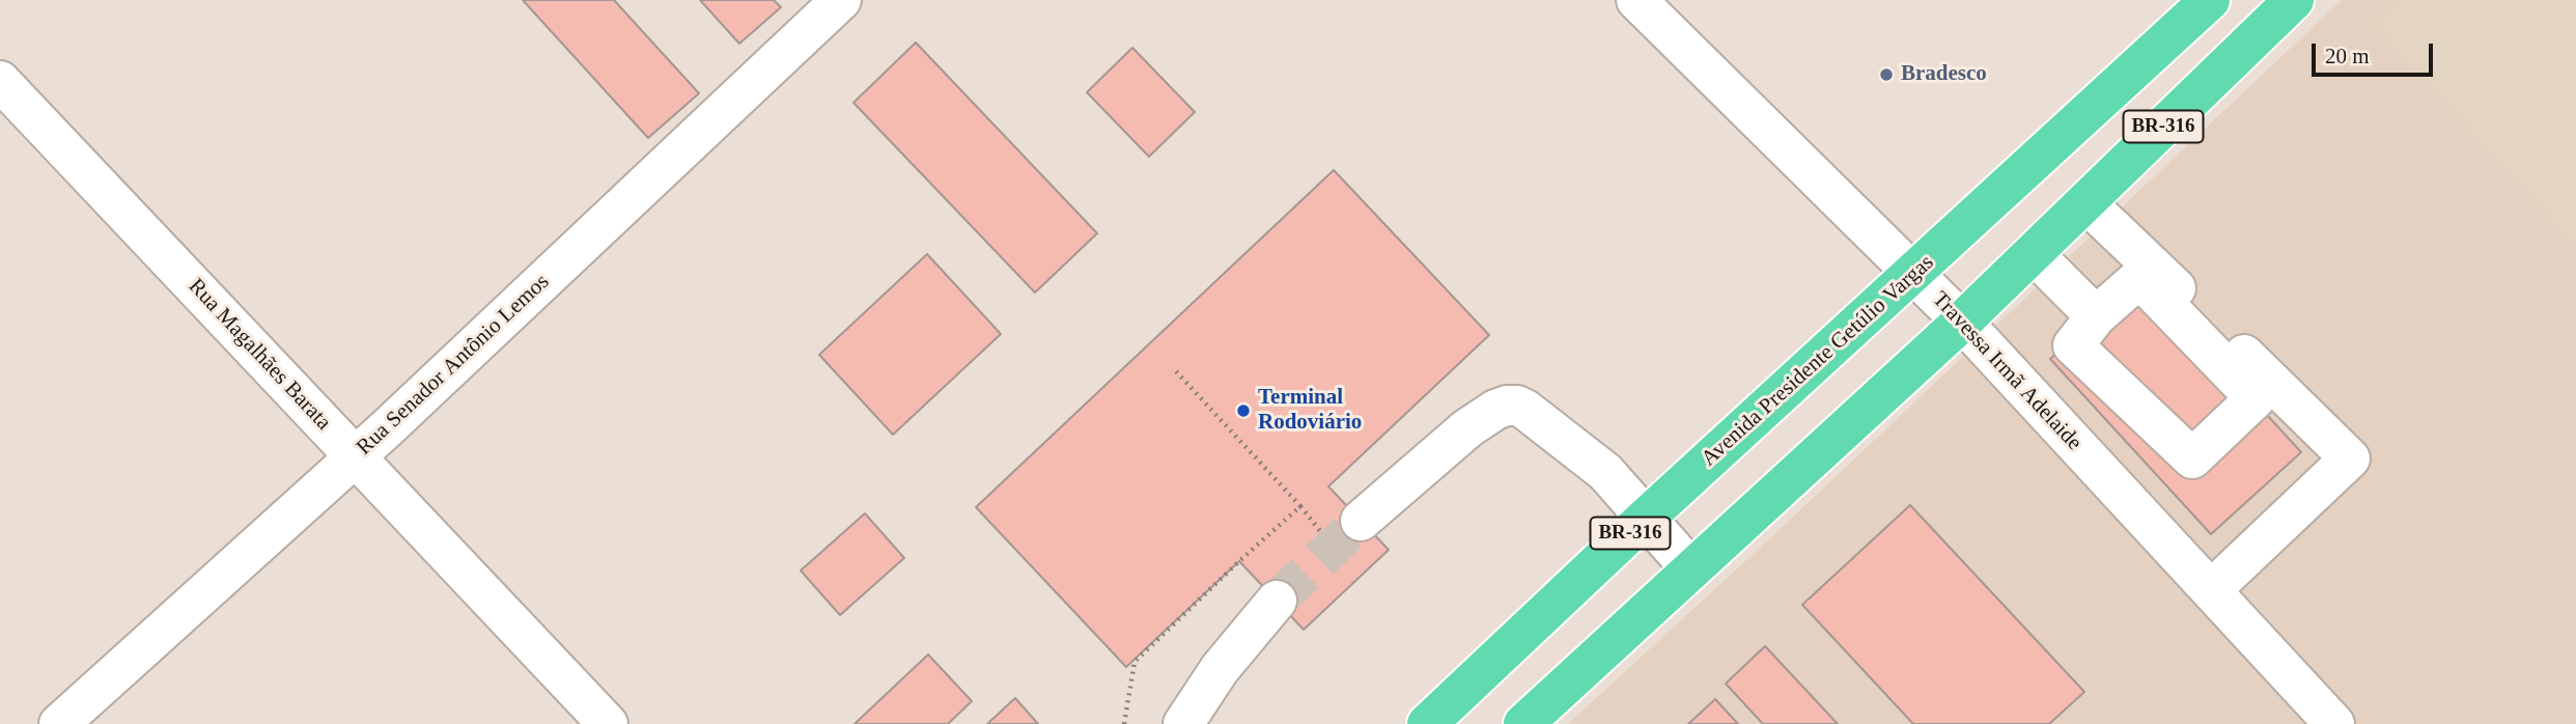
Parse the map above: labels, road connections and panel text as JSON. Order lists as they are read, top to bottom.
{
  "streets": {
    "highway": ["BR-316", "Avenida Presidente Getúlio Vargas"],
    "street": ["Rua Magalhães Barata", "Rua Senador Antônio Lemos", "Travessa Irmã Adelaide"]
  },
  "crossings": [
    ["BR-316", "Travessa Irmã Adelaide"],
    ["Rua Magalhães Barata", "Rua Senador Antônio Lemos"],
    ["Avenida Presidente Getúlio Vargas", "Travessa Irmã Adelaide"]
  ],
  "places": ["Bradesco", "Terminal Rodoviário"],
  "scale_bar": "20 m"
}
